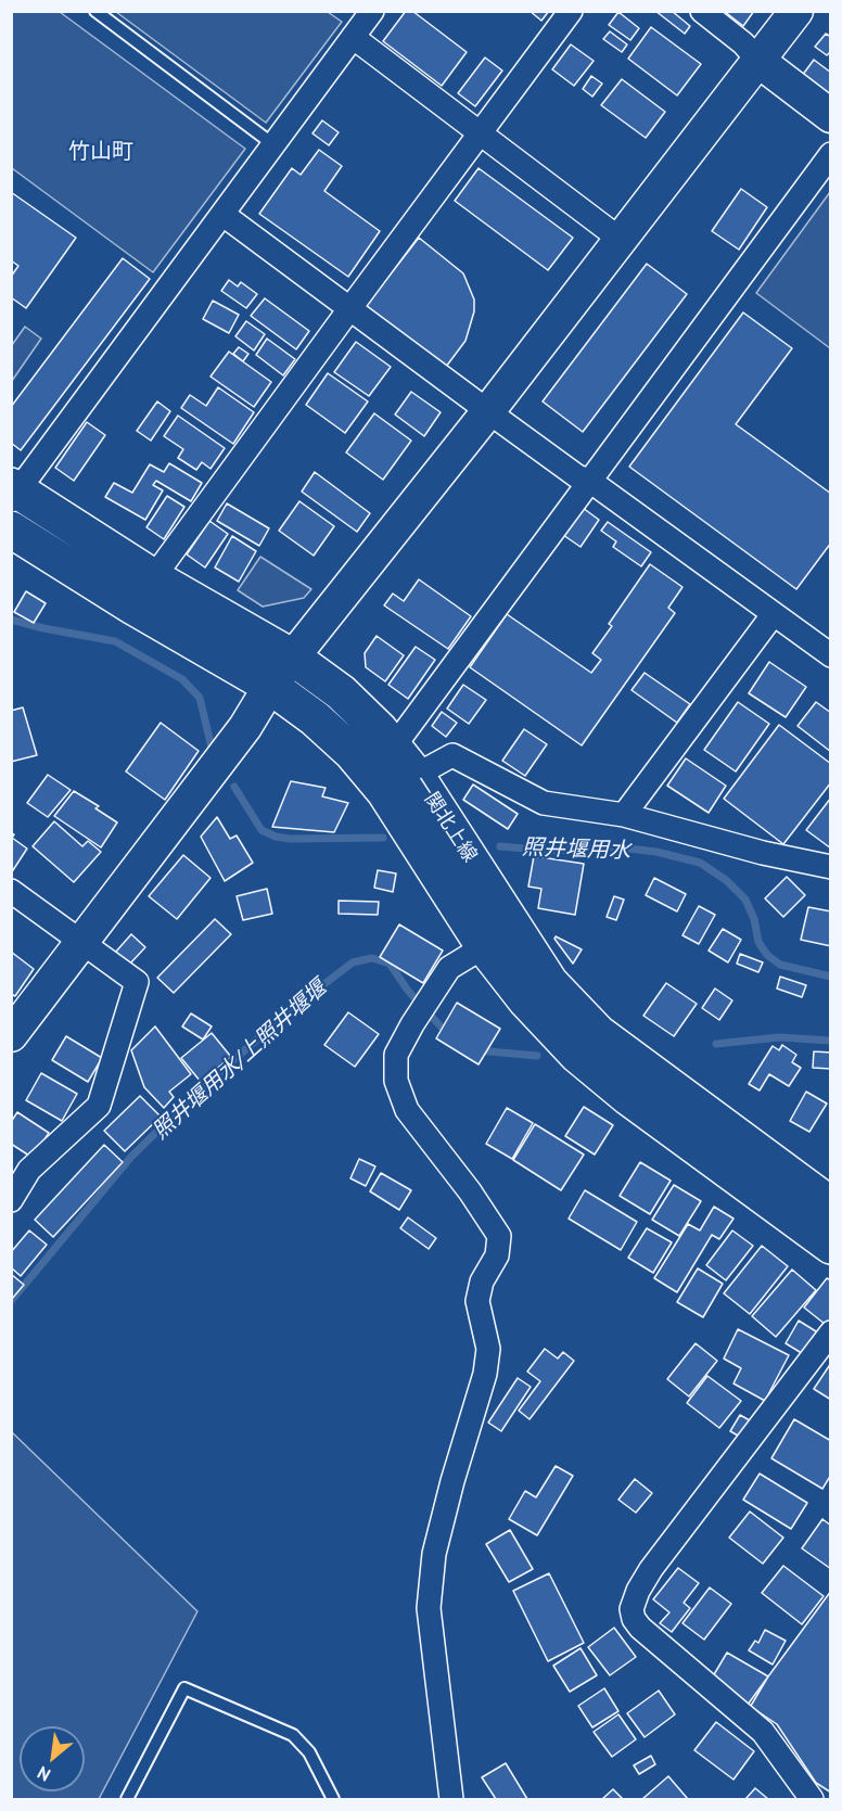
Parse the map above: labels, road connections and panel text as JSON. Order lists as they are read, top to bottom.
{
  "streets": {
    "main road": ["一関北上線"]
  },
  "districts": ["竹山町"],
  "water": ["照井堰用水", "照井堰用水/上照井堰堰"],
  "north": "bottom left"
}
